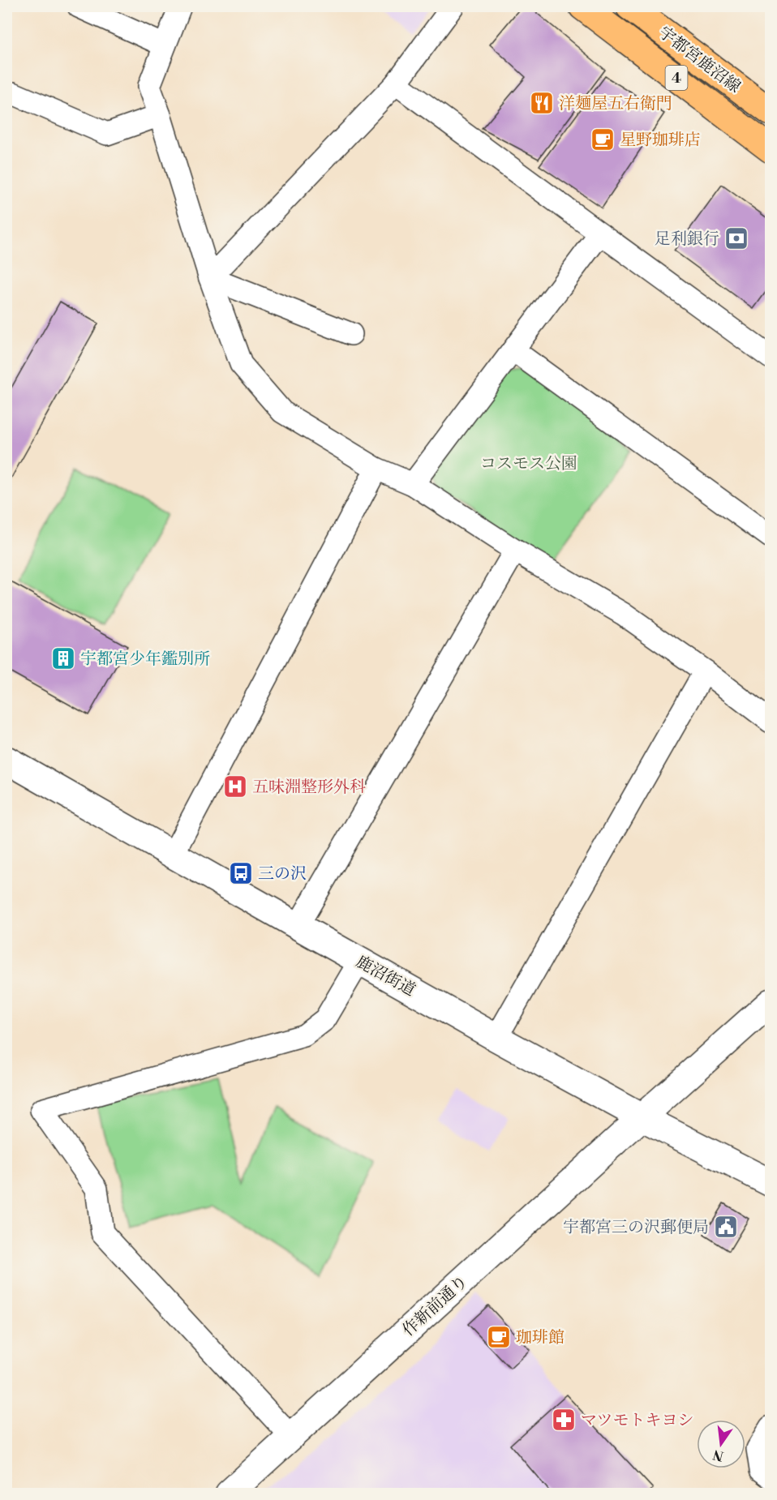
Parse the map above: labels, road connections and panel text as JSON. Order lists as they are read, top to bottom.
{
  "streets": {
    "main road": ["宇都宮鹿沼線", "4"],
    "street": ["鹿沼街道", "作新前通り"]
  },
  "crossings": [
    ["鹿沼街道", "作新前通り"]
  ],
  "parks": ["コスモス公園"],
  "places": {
    "restaurant": ["洋麺屋五右衛門"],
    "cafe": ["星野珈琲店", "珈琲館"],
    "bank": ["足利銀行"],
    "building": ["宇都宮少年鑑別所"],
    "hospital": ["五味淵整形外科"],
    "bus stop": ["三の沢"],
    "public building": ["宇都宮三の沢郵便局"],
    "pharmacy": ["マツモトキヨシ"]
  },
  "north": "bottom"
}
